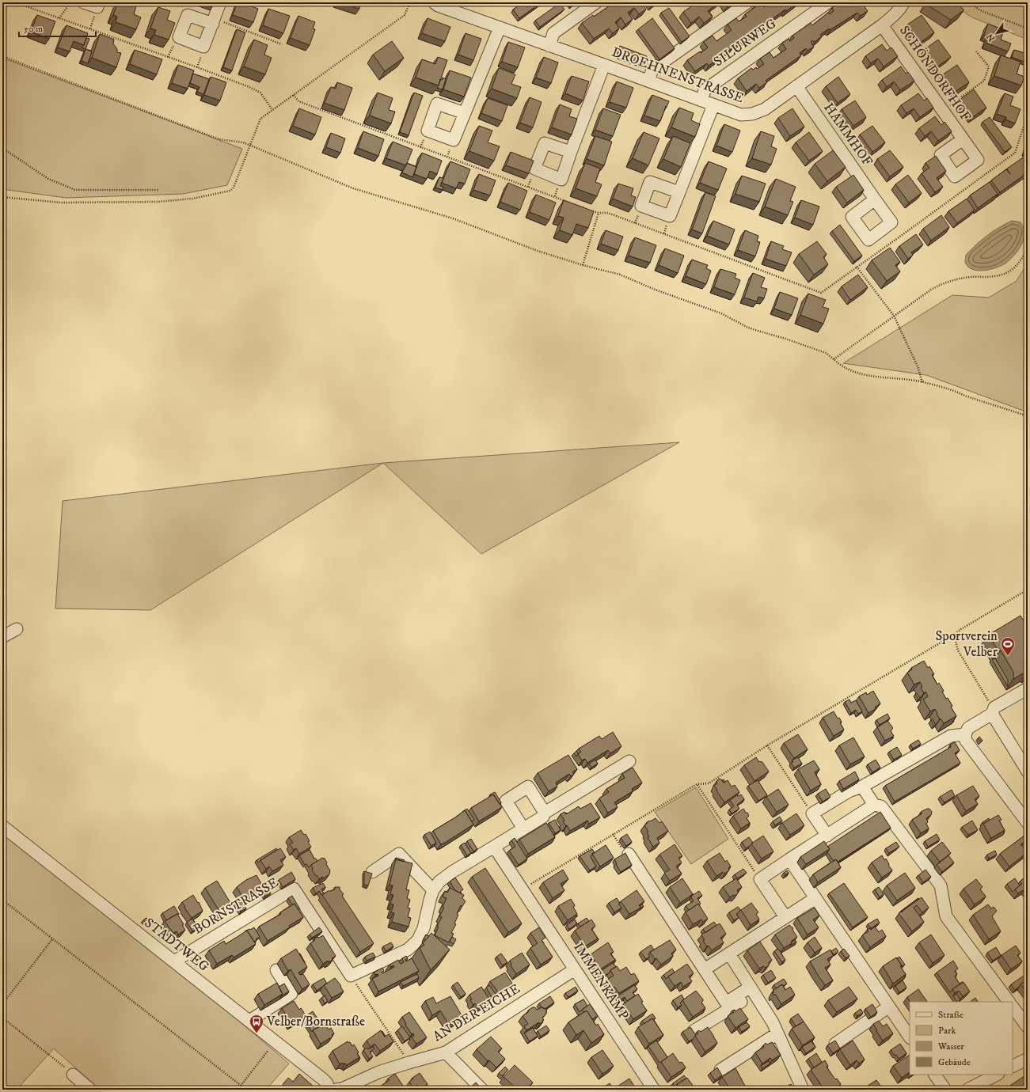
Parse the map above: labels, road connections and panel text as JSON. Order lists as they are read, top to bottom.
{
  "streets": {
    "street": [
      "SILURWEG",
      "SCHÖNDORFHOF",
      "DROEHNENSTRASSE",
      "HAMMHOF",
      "BORNSTRASSE",
      "STADTWEG",
      "IMMENKAMP",
      "AN DER EICHE"
    ]
  },
  "crossings": [
    ["SILURWEG", "DROEHNENSTRASSE"],
    ["SCHÖNDORFHOF", "DROEHNENSTRASSE"],
    ["DROEHNENSTRASSE", "HAMMHOF"],
    ["BORNSTRASSE", "STADTWEG"],
    ["IMMENKAMP", "AN DER EICHE"]
  ],
  "places": {
    "sports": ["Sportverein Velber"],
    "bus stop": ["Velber/Bornstraße"]
  },
  "legend": [
    "Straße",
    "Park",
    "Wasser",
    "Gebäude"
  ],
  "scale_bar": "50 m",
  "north": "bottom left"
}
